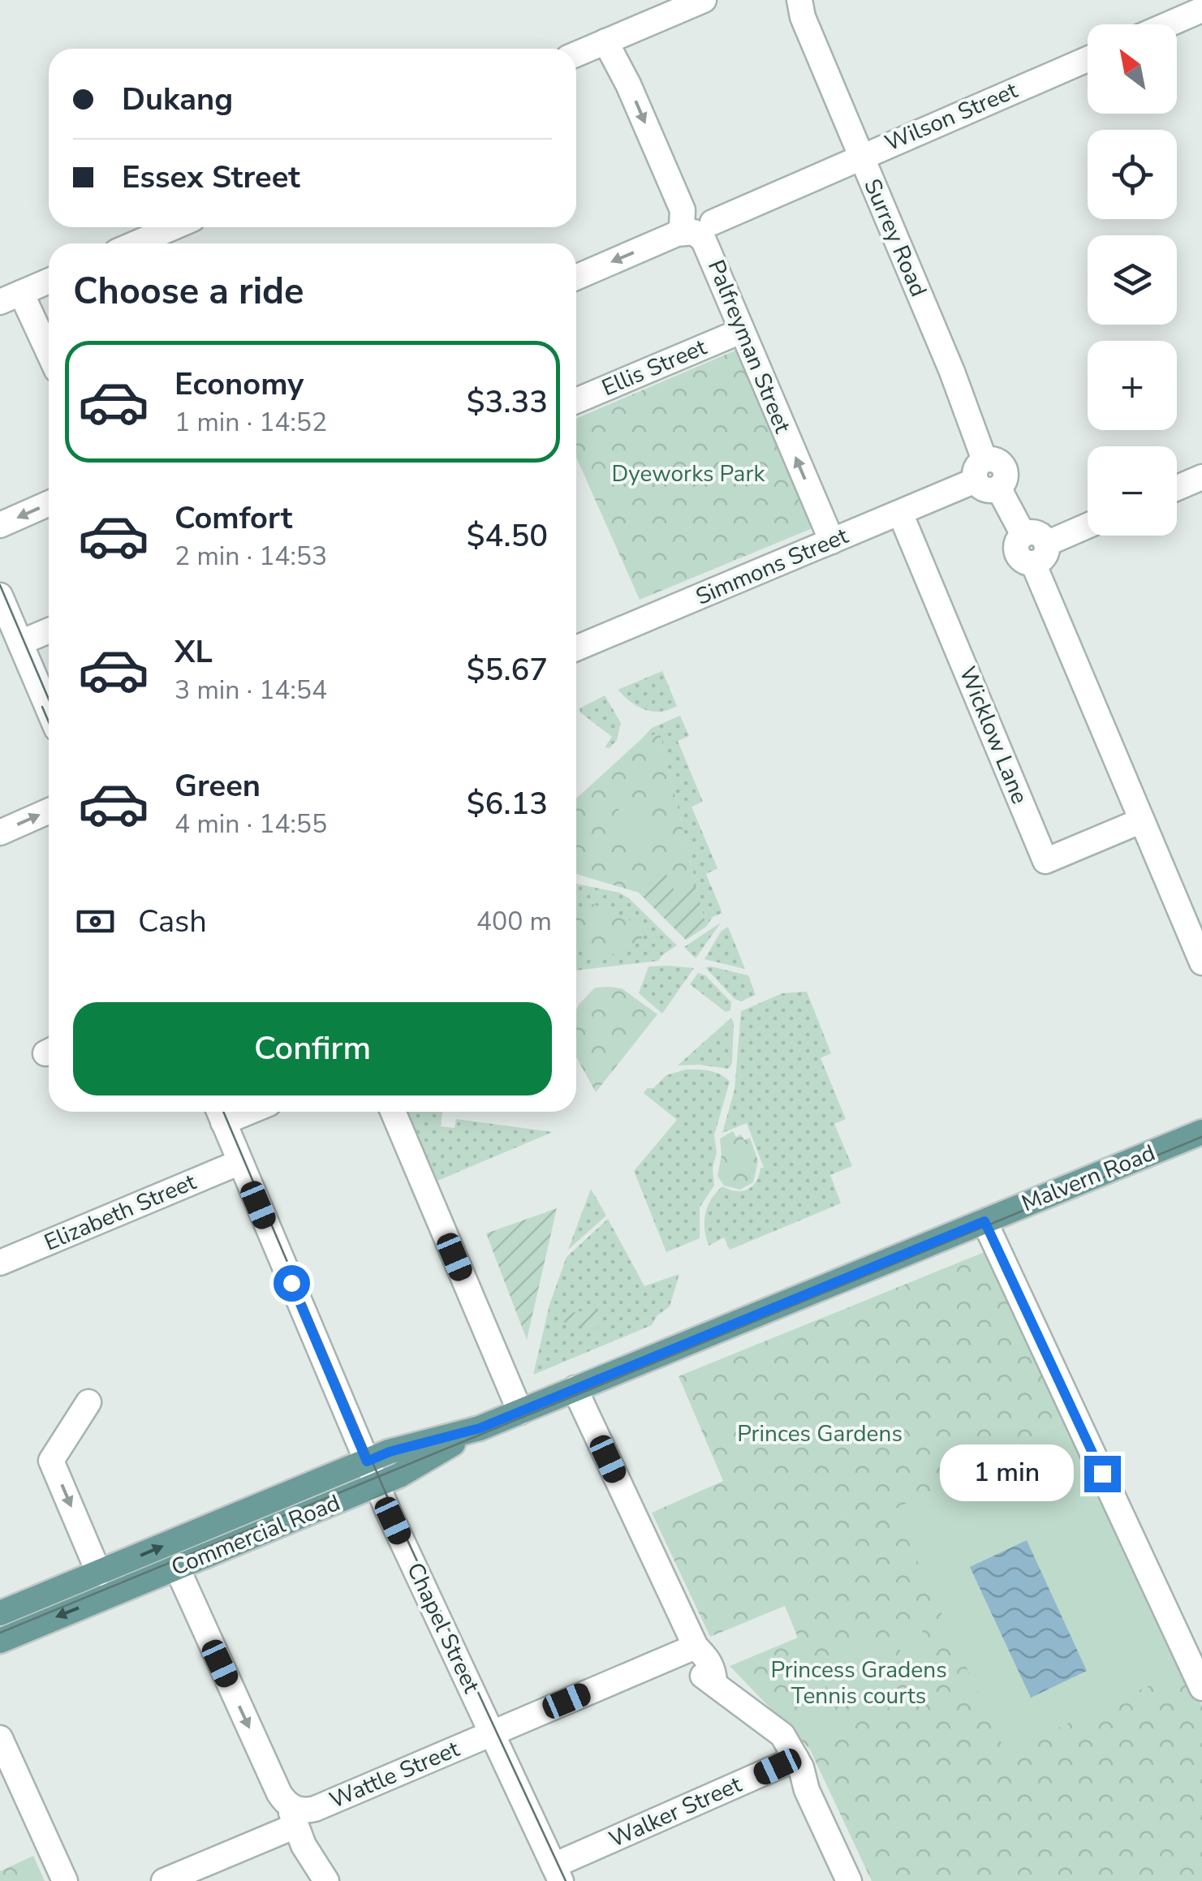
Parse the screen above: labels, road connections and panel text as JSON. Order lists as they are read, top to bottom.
{
  "streets": {
    "main road": ["Malvern Road", "Commercial Road"],
    "street": [
      "Wilson Street",
      "Surrey Road",
      "Palfreyman Street",
      "Ellis Street",
      "Simmons Street",
      "Wicklow Lane",
      "Elizabeth Street",
      "Chapel Street",
      "Wattle Street",
      "Walker Street"
    ]
  },
  "crossings": [
    ["Wilson Street", "Surrey Road"],
    ["Surrey Road", "Simmons Street"],
    ["Surrey Road", "Wicklow Lane"],
    ["Palfreyman Street", "Ellis Street"],
    ["Palfreyman Street", "Simmons Street"],
    ["Simmons Street", "Wicklow Lane"],
    ["Malvern Road", "Commercial Road"],
    ["Elizabeth Street", "Chapel Street"],
    ["Commercial Road", "Chapel Street"],
    ["Chapel Street", "Wattle Street"],
    ["Chapel Street", "Walker Street"]
  ],
  "one_way": ["Palfreyman Street"],
  "parks": ["Dyeworks Park", "Princes Gardens", "Princess Gradens Tennis courts"],
  "north": "top left",
  "page": {
    "map_buttons": ["+", "−"],
    "banner": ["Dukang", "Essex Street"],
    "heading": "Choose a ride",
    "list": [
      {
        "name": "Economy",
        "note": "1 min · 14:52",
        "value": "$3.33"
      },
      {
        "name": "Comfort",
        "note": "2 min · 14:53",
        "value": "$4.50"
      },
      {
        "name": "XL",
        "note": "3 min · 14:54",
        "value": "$5.67"
      },
      {
        "name": "Green",
        "note": "4 min · 14:55",
        "value": "$6.13"
      }
    ],
    "pay": ["Cash", "400 m"],
    "buttons": "Confirm",
    "bubble": "1 min"
  }
}
